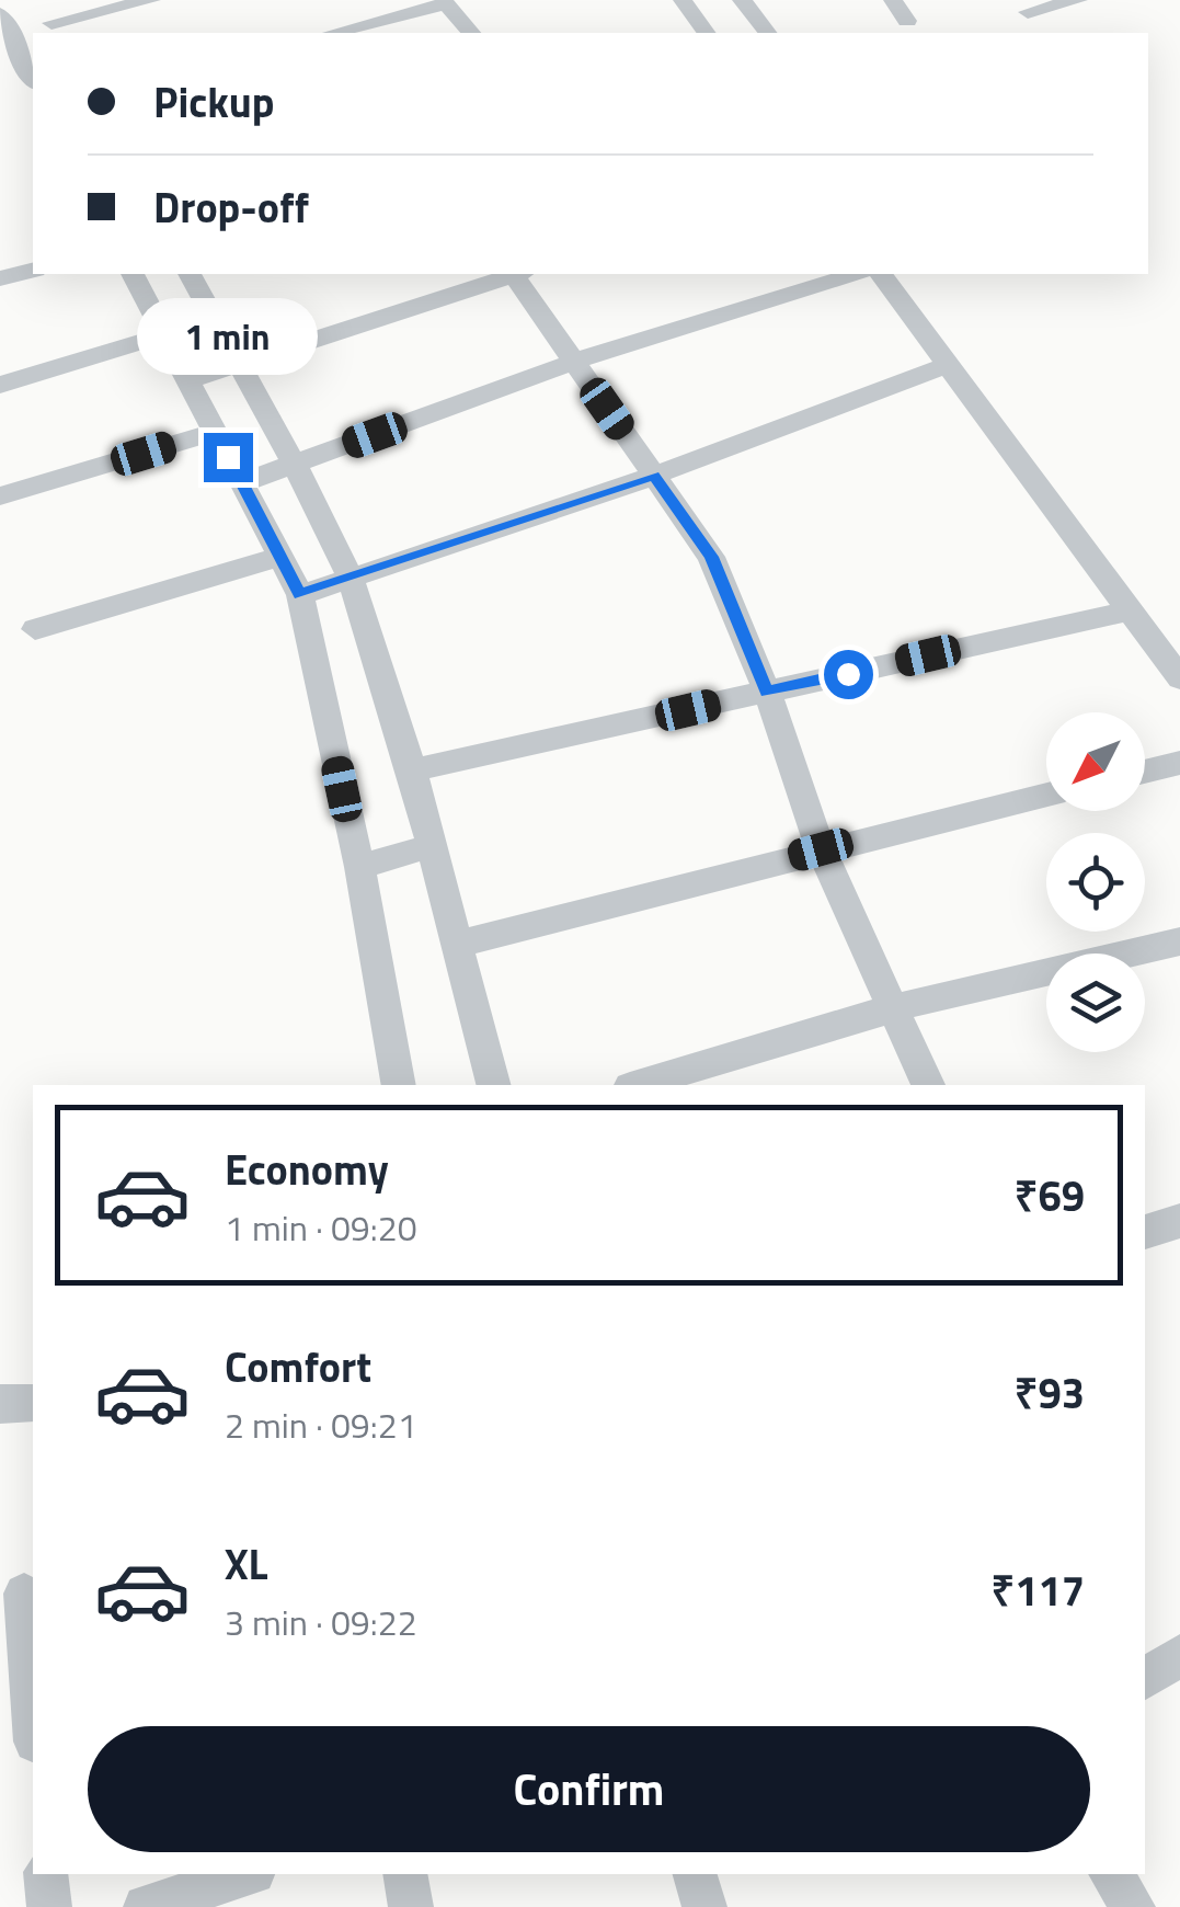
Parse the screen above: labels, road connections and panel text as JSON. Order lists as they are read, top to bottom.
{
  "north": "bottom left",
  "page": {
    "banner": ["Pickup", "Drop-off"],
    "bubble": "1 min",
    "list": [
      {
        "name": "Economy",
        "note": "1 min · 09:20",
        "value": "₹69"
      },
      {
        "name": "Comfort",
        "note": "2 min · 09:21",
        "value": "₹93"
      },
      {
        "name": "XL",
        "note": "3 min · 09:22",
        "value": "₹117"
      }
    ],
    "buttons": "Confirm"
  }
}
